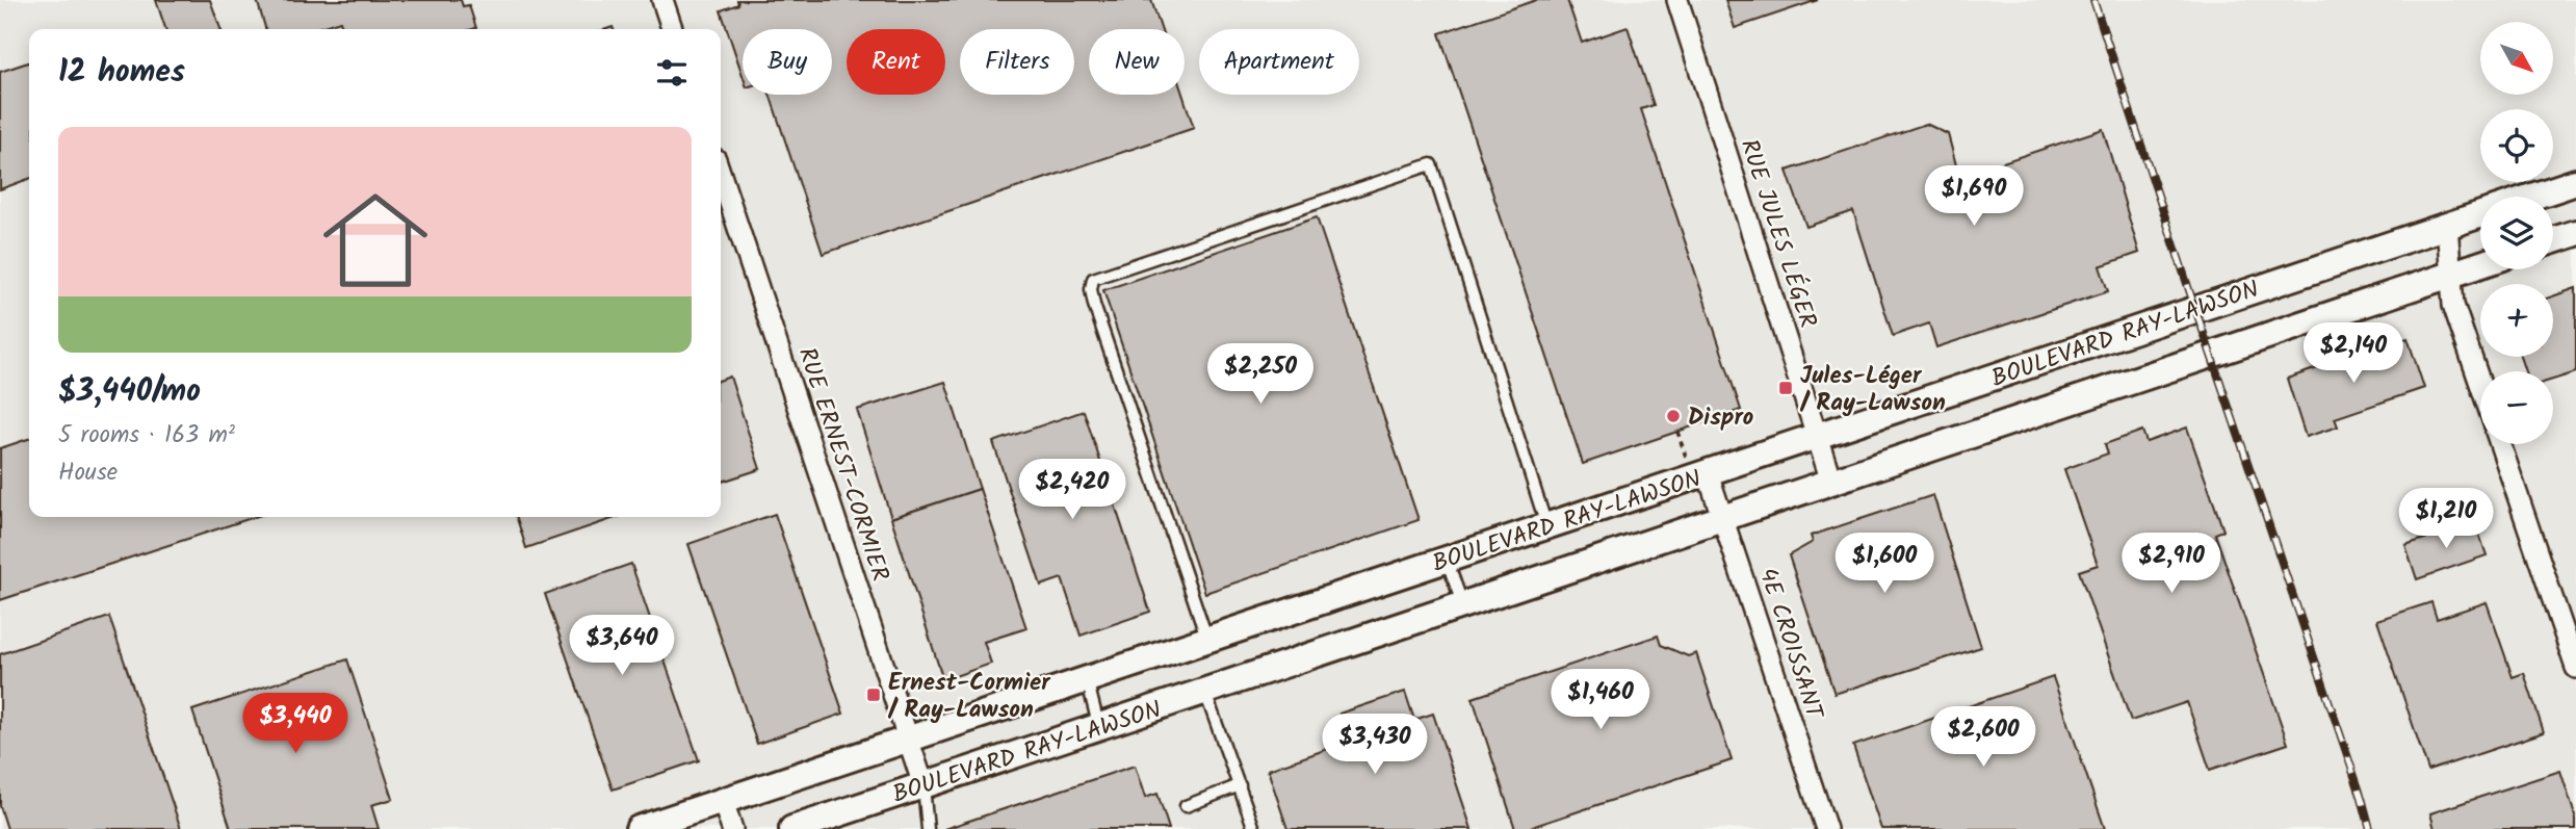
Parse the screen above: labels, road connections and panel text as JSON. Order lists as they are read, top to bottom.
{
  "streets": {
    "street": [
      "RUE JULES LÉGER",
      "BOULEVARD RAY-LAWSON",
      "RUE ERNEST-CORMIER",
      "4E CROISSANT"
    ]
  },
  "crossings": [
    ["RUE JULES LÉGER", "BOULEVARD RAY-LAWSON"],
    ["BOULEVARD RAY-LAWSON", "RUE ERNEST-CORMIER"],
    ["BOULEVARD RAY-LAWSON", "4E CROISSANT"]
  ],
  "places": {
    "transit": ["Jules-Léger / Ray-Lawson", "Ernest-Cormier / Ray-Lawson"],
    "other": ["Dispro"]
  },
  "north": "bottom right",
  "page": {
    "map_buttons": ["+", "−"],
    "chip": [
      "Buy",
      "Rent",
      "Filters",
      "New",
      "Apartment"
    ],
    "heading": "12 homes",
    "list": [
      {
        "name": "$3,440/mo",
        "note": "5 rooms · 163 m² · House"
      }
    ],
    "price": [
      "$1,690",
      "$2,140",
      "$2,250",
      "$2,420",
      "$1,210",
      "$1,600",
      "$2,910",
      "$3,640",
      "$1,460",
      "$3,440",
      "$2,600",
      "$3,430"
    ]
  }
}
